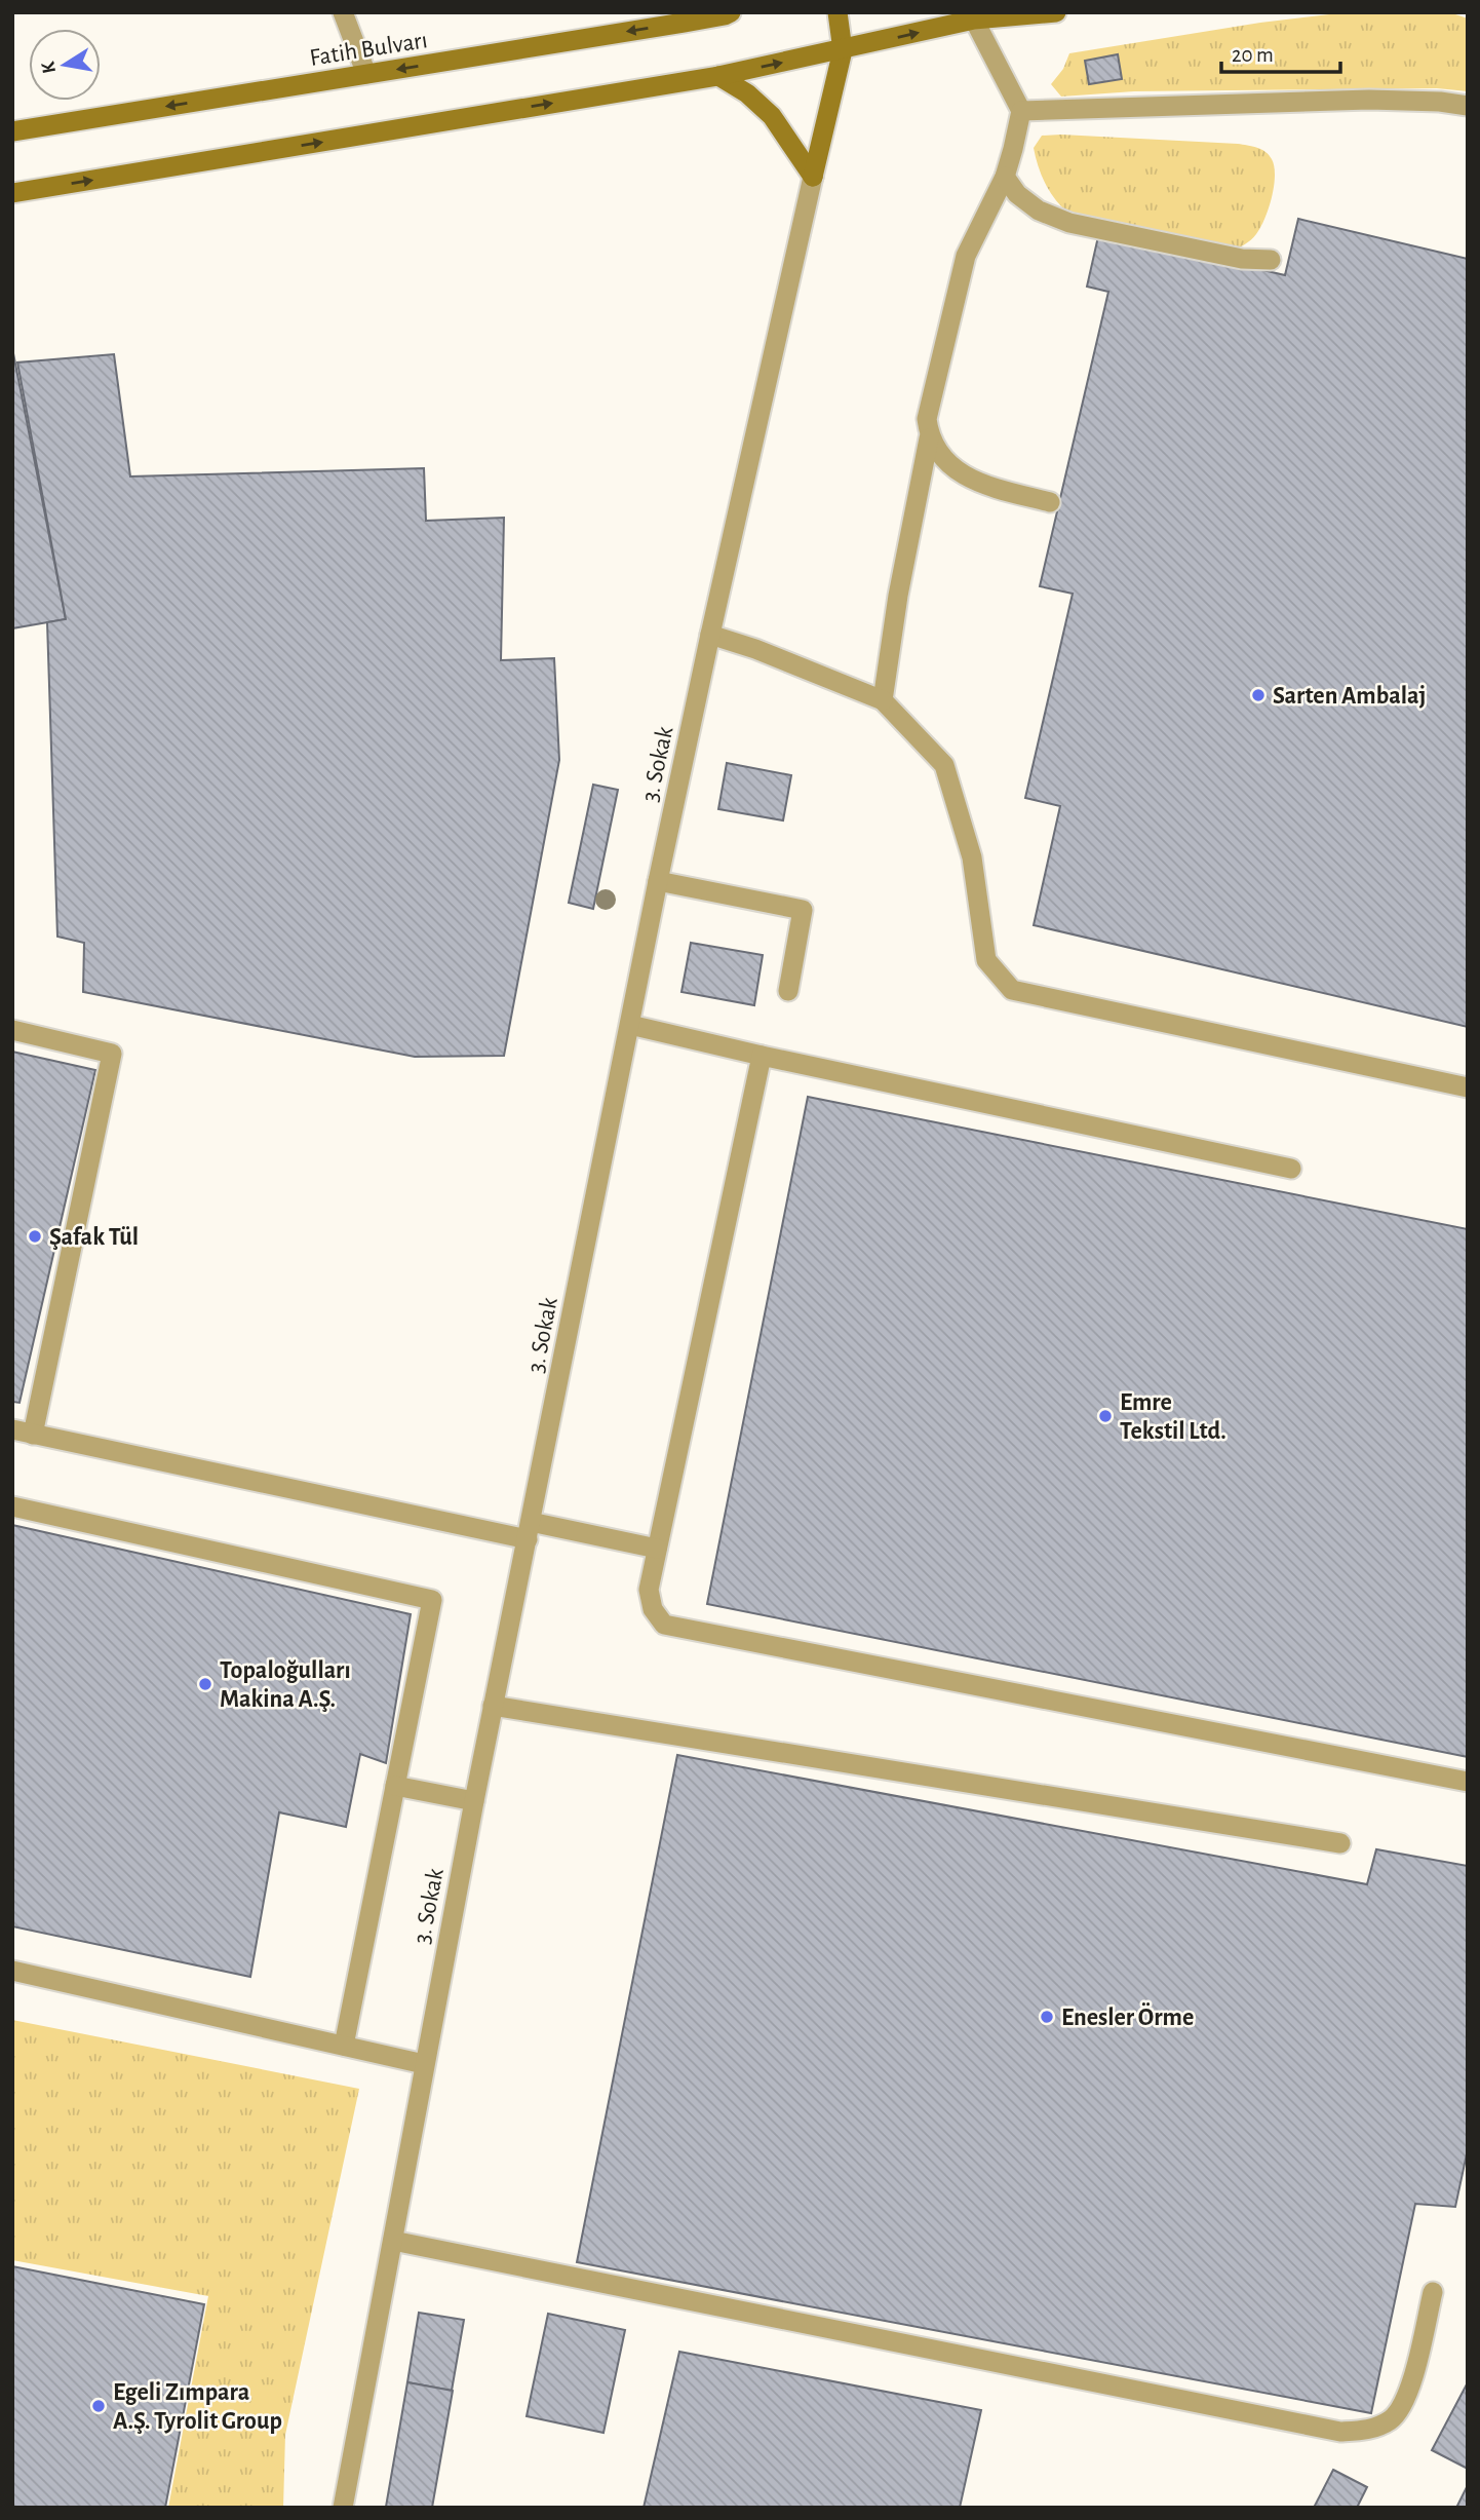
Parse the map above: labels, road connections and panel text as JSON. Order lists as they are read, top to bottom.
{
  "streets": {
    "main road": ["Fatih Bulvarı"],
    "street": ["3. Sokak"]
  },
  "places": [
    "Sarten Ambalaj",
    "Şafak Tül",
    "Emre Tekstil Ltd.",
    "Topaloğulları Makina A.Ş.",
    "Enesler Örme",
    "Egeli Zımpara A.Ş. Tyrolit Group"
  ],
  "scale_bar": "20 m",
  "north": "left"
}
